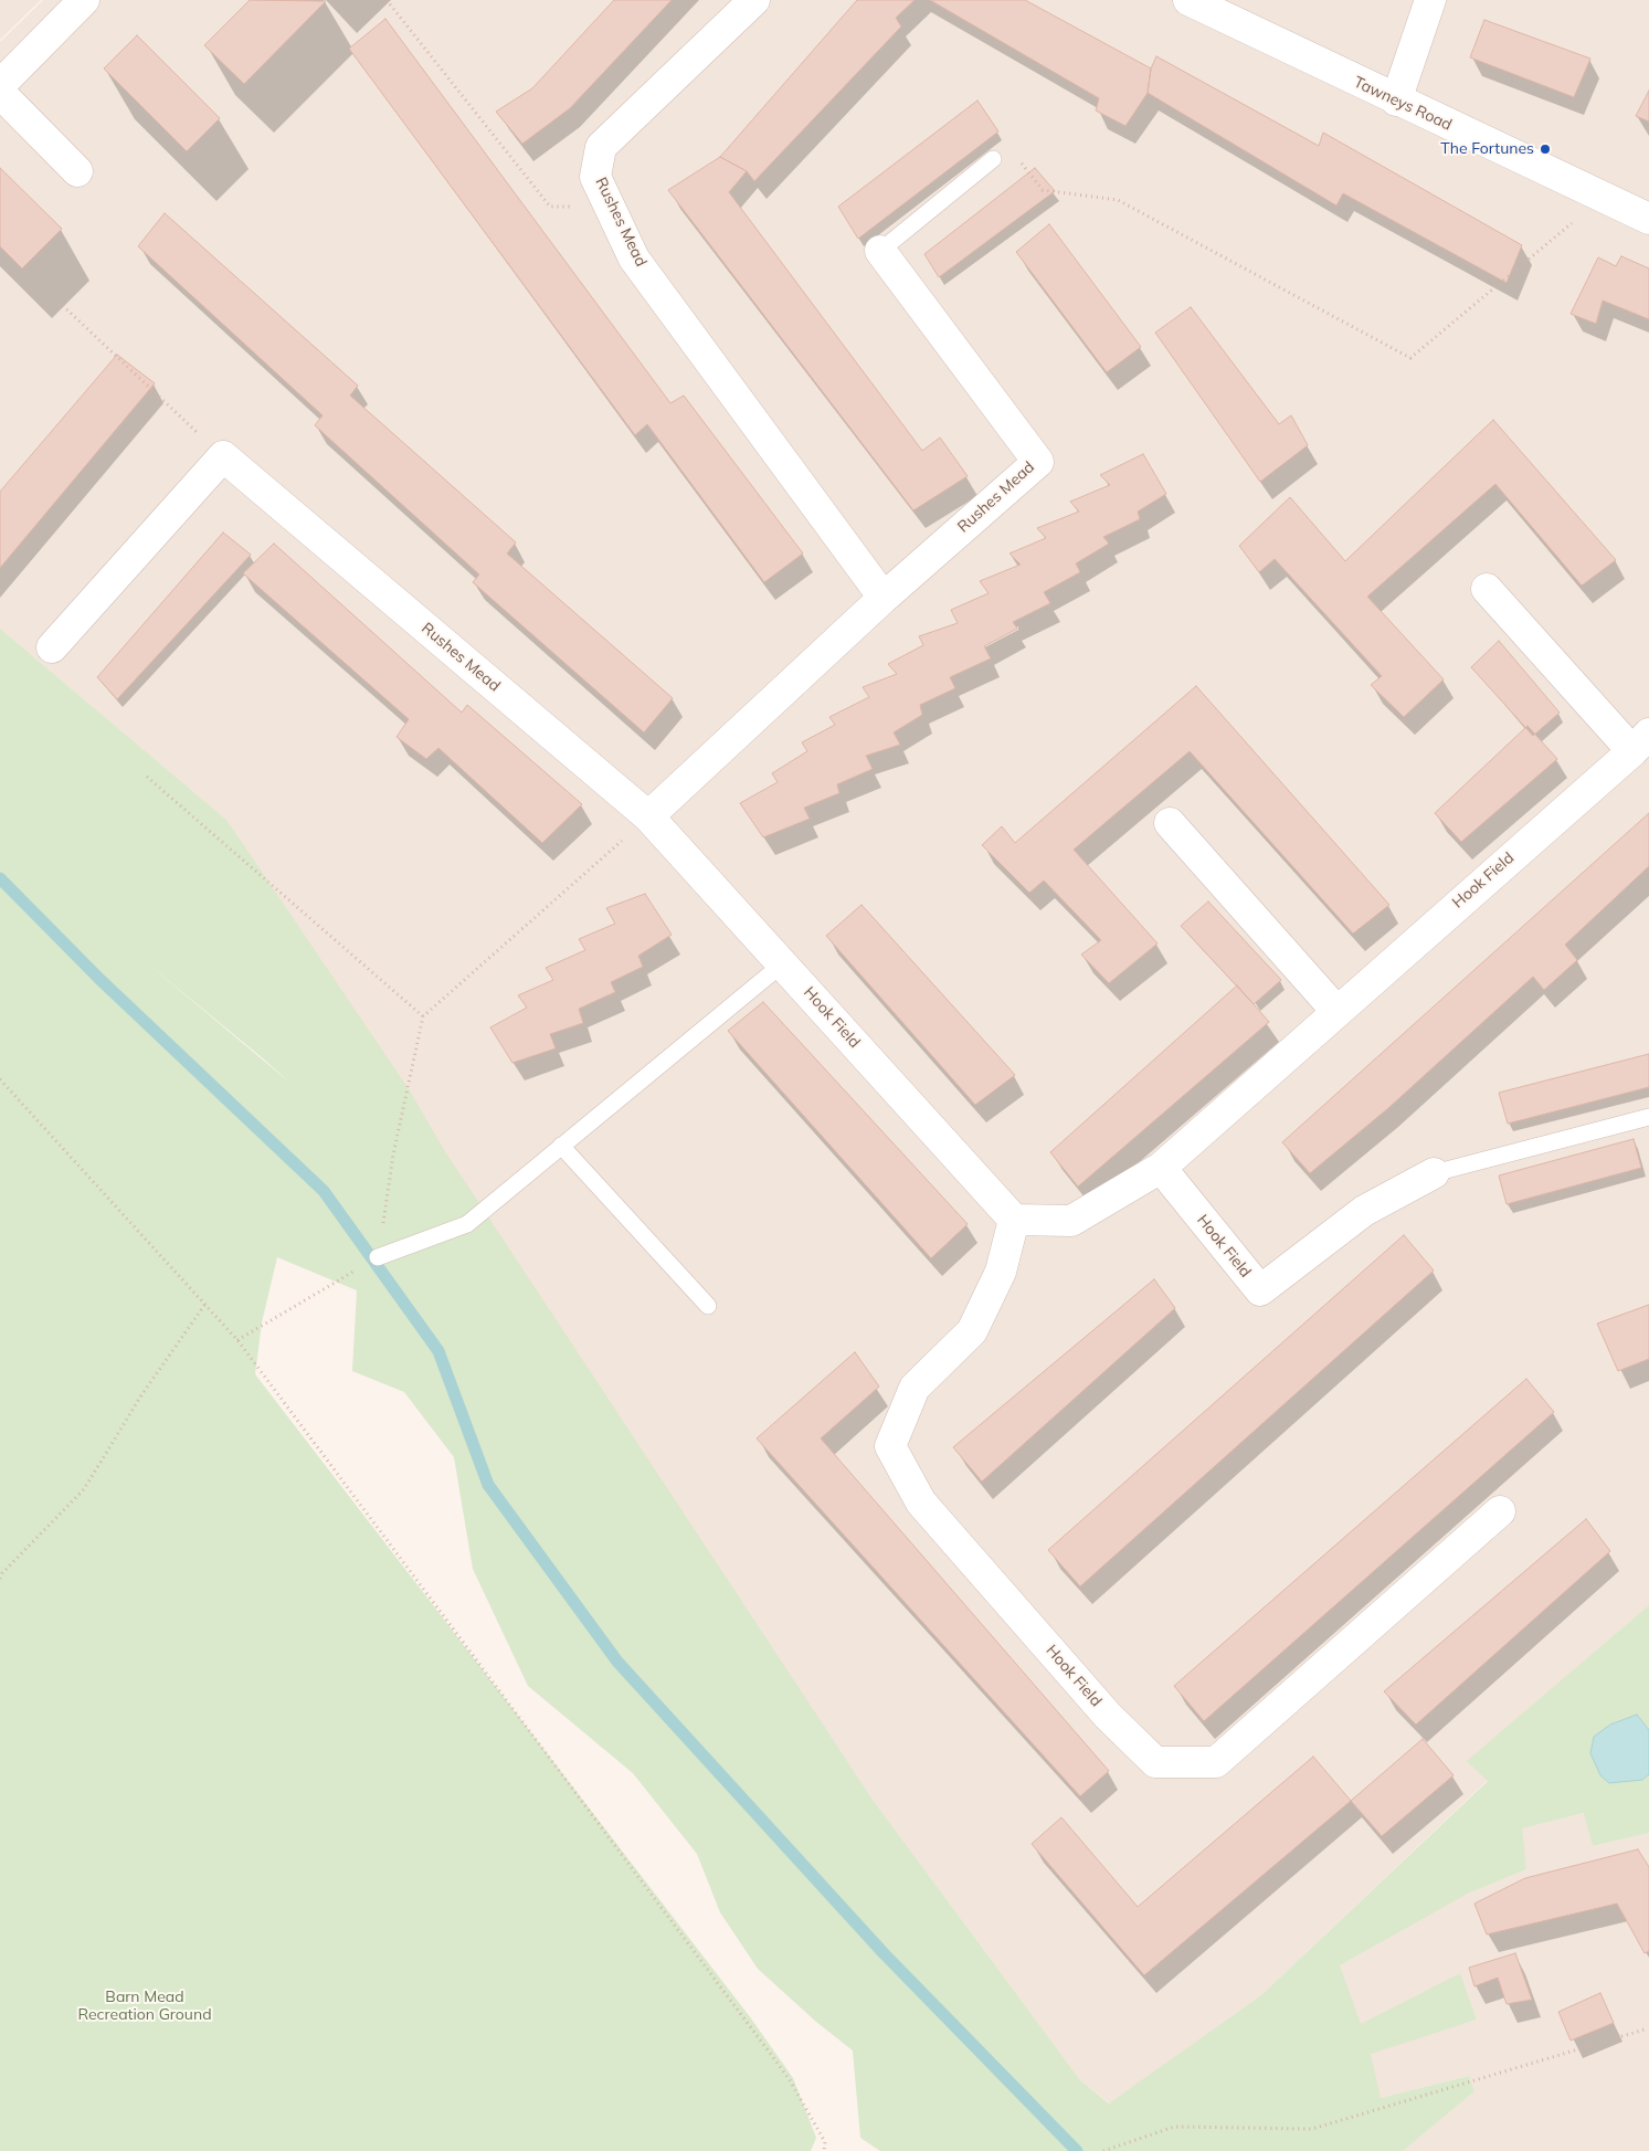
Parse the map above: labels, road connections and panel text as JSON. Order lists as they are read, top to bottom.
{
  "streets": {
    "street": ["Tawneys Road", "Rushes Mead", "Hook Field"]
  },
  "crossings": [
    ["Rushes Mead", "Hook Field"]
  ],
  "parks": ["Barn Mead Recreation Ground"],
  "places": ["The Fortunes"]
}
